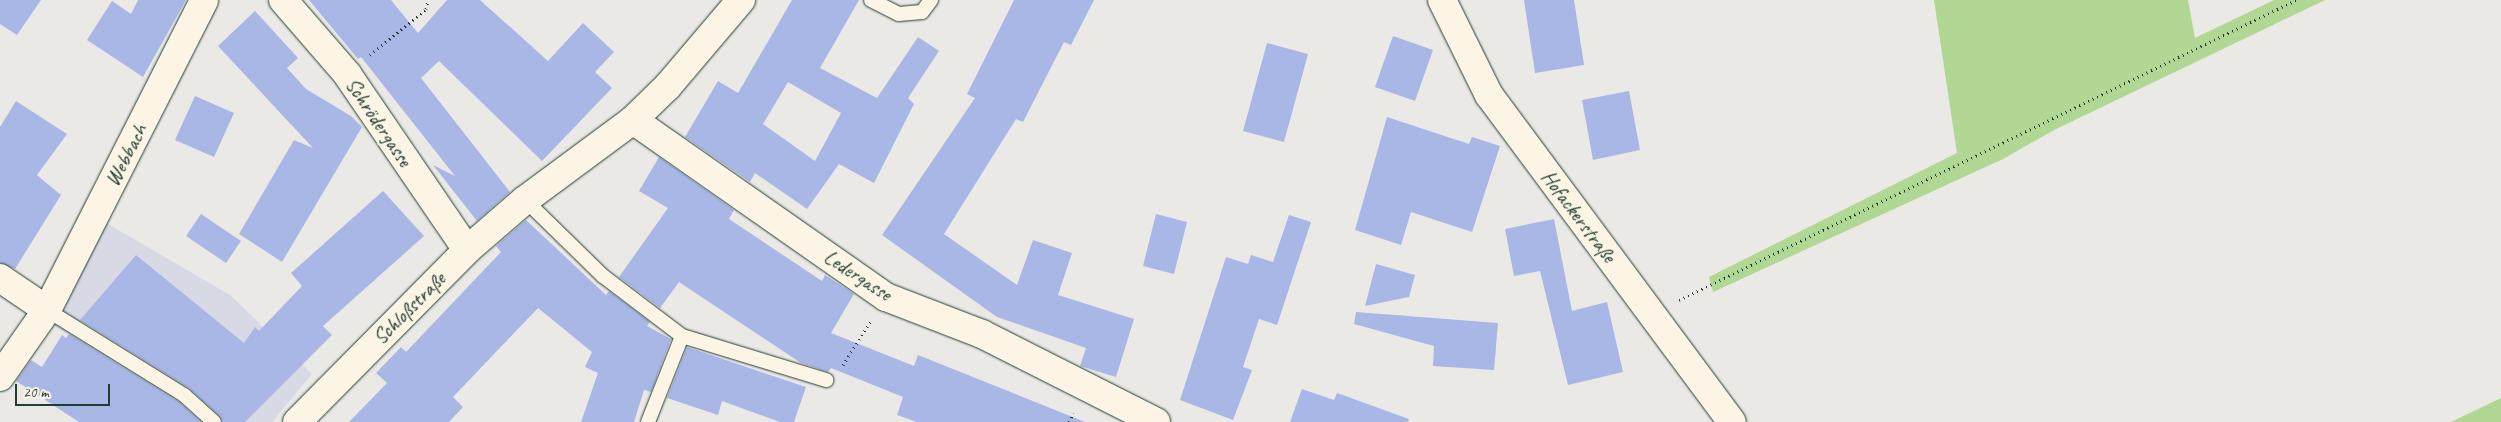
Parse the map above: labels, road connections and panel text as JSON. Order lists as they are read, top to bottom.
{
  "streets": {
    "street": [
      "Schrödergasse",
      "Webbach",
      "Hofackerstraße",
      "Ledergasse",
      "Schloßstraße"
    ]
  },
  "crossings": [
    ["Schrödergasse", "Schloßstraße"],
    ["Ledergasse", "Schloßstraße"]
  ],
  "scale_bar": "20 m"
}
